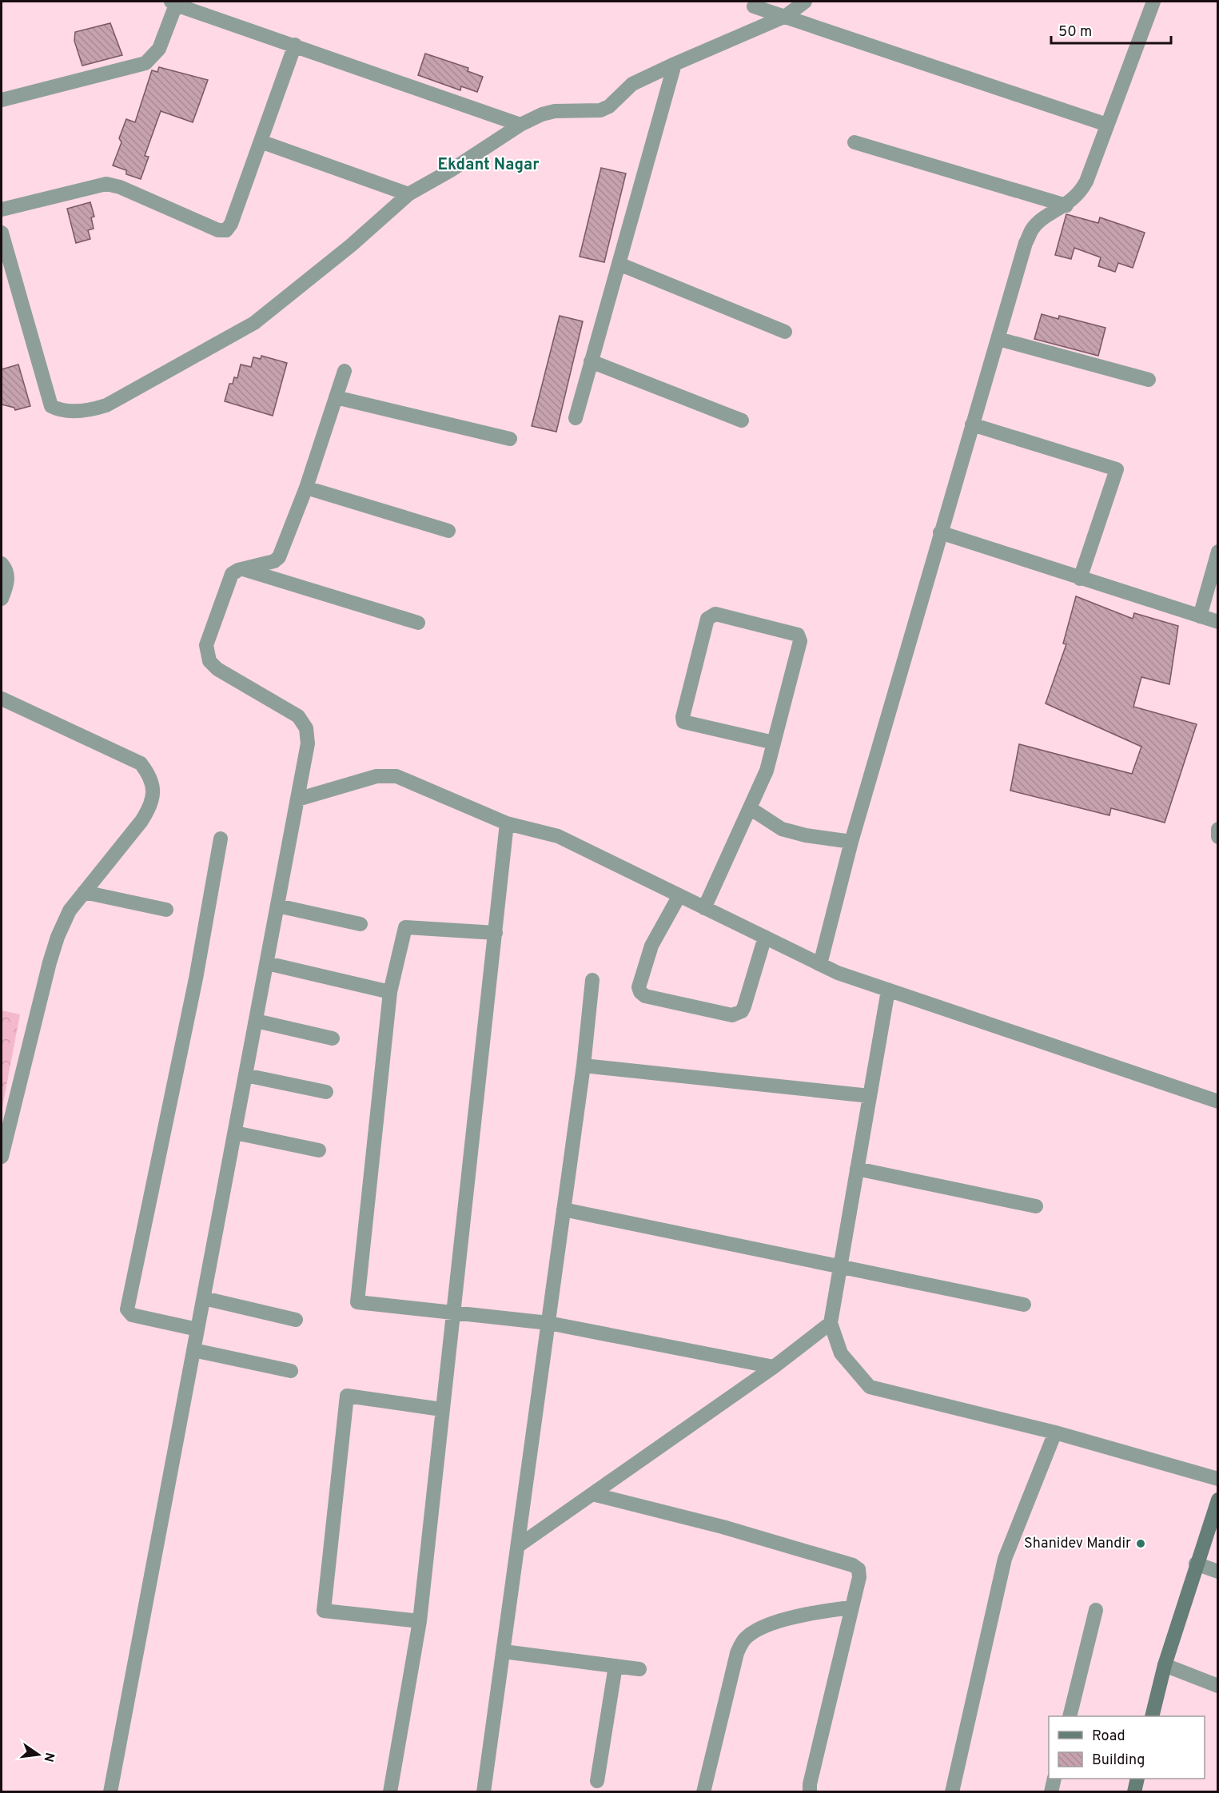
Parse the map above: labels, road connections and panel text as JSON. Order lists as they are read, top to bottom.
{
  "districts": ["Ekdant Nagar"],
  "places": ["Shanidev Mandir"],
  "legend": ["Road", "Building"],
  "scale_bar": "50 m",
  "north": "right"
}
